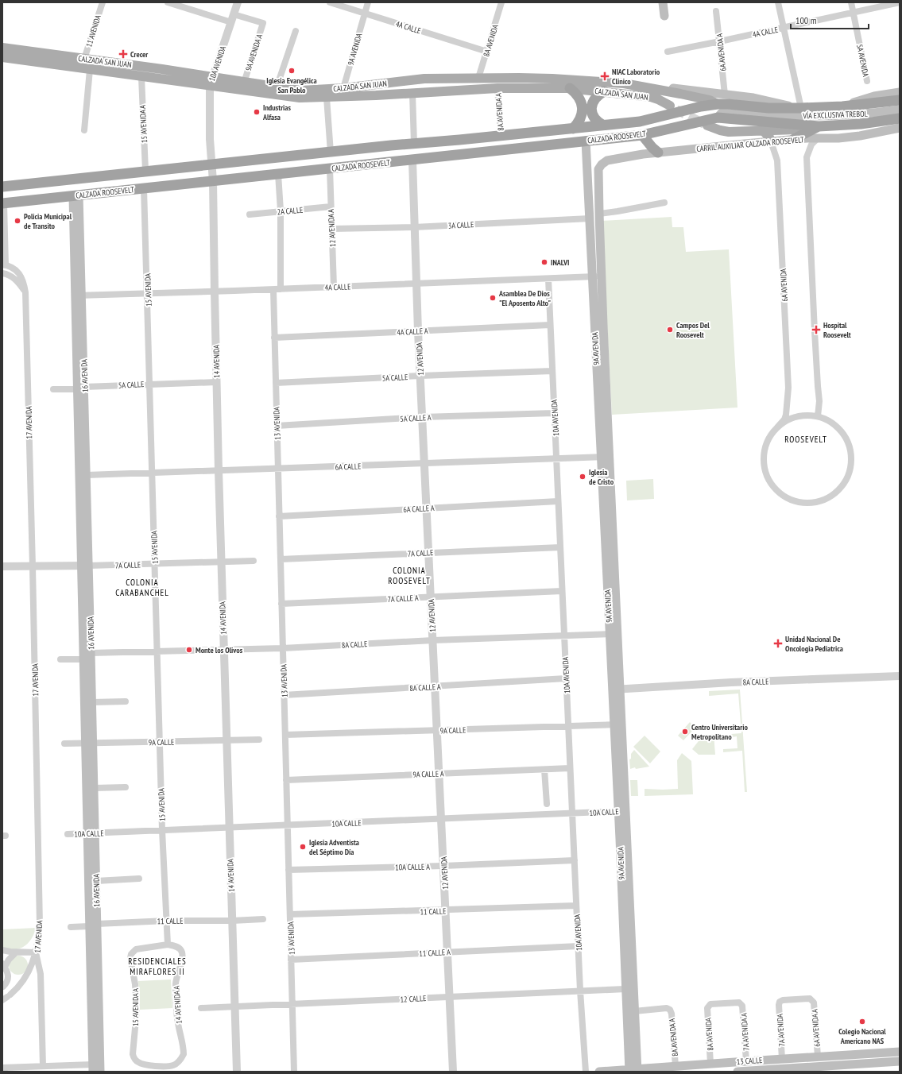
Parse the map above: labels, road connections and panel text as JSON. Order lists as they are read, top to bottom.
{
  "streets": {
    "highway": ["CALZADA ROOSEVELT"],
    "main road": [
      "9A AVENIDA",
      "CALZADA SAN JUAN",
      "VÍA EXCLUSIVA TREBOL",
      "CARRIL AUXILIAR CALZADA ROOSEVELT",
      "16 AVENIDA",
      "13 CALLE"
    ],
    "street": [
      "4A CALLE",
      "11 AVENIDA",
      "8A AVENIDA",
      "9A AVENIDA A",
      "6A AVENIDA A",
      "5A AVENIDA",
      "10A AVENIDA",
      "8A AVENIDA A",
      "15 AVENIDA A",
      "2A CALLE",
      "3A CALLE",
      "12 AVENIDA A",
      "6A AVENIDA",
      "15 AVENIDA",
      "4A CALLE A",
      "12 AVENIDA",
      "14 AVENIDA",
      "5A CALLE",
      "5A CALLE A",
      "17 AVENIDA",
      "13 AVENIDA",
      "6A CALLE",
      "6A CALLE A",
      "7A CALLE",
      "7A CALLE A",
      "8A CALLE",
      "8A CALLE A",
      "9A CALLE",
      "9A CALLE A",
      "10A CALLE",
      "10A CALLE A",
      "11 CALLE",
      "11 CALLE A",
      "12 CALLE",
      "14 AVENIDA A",
      "7A AVENIDA",
      "7A AVENIDA A"
    ]
  },
  "crossings": [
    ["4A CALLE", "8A AVENIDA"],
    ["4A CALLE", "9A AVENIDA"],
    ["4A CALLE", "6A AVENIDA A"],
    ["4A CALLE", "5A AVENIDA"],
    ["4A CALLE", "10A AVENIDA"],
    ["4A CALLE", "12 AVENIDA A"],
    ["4A CALLE", "15 AVENIDA"],
    ["4A CALLE", "12 AVENIDA"],
    ["4A CALLE", "14 AVENIDA"],
    ["4A CALLE", "16 AVENIDA"],
    ["4A CALLE", "13 AVENIDA"],
    ["11 AVENIDA", "CALZADA SAN JUAN"],
    ["8A AVENIDA", "CALZADA SAN JUAN"],
    ["8A AVENIDA", "7A AVENIDA A"],
    ["8A AVENIDA", "13 CALLE"],
    ["9A AVENIDA", "CALZADA SAN JUAN"],
    ["9A AVENIDA", "8A AVENIDA A"],
    ["9A AVENIDA", "CALZADA ROOSEVELT"],
    ["9A AVENIDA", "CARRIL AUXILIAR CALZADA ROOSEVELT"],
    ["9A AVENIDA", "3A CALLE"],
    ["9A AVENIDA", "6A CALLE"],
    ["9A AVENIDA", "8A CALLE"],
    ["9A AVENIDA", "9A CALLE"],
    ["9A AVENIDA", "10A CALLE"],
    ["9A AVENIDA", "12 CALLE"],
    ["9A AVENIDA", "13 CALLE"],
    ["9A AVENIDA A", "CALZADA SAN JUAN"],
    ["9A AVENIDA A", "10A AVENIDA"],
    ["6A AVENIDA A", "7A AVENIDA"],
    ["6A AVENIDA A", "13 CALLE"],
    ["CALZADA SAN JUAN", "10A AVENIDA"],
    ["CALZADA SAN JUAN", "8A AVENIDA A"],
    ["CALZADA SAN JUAN", "15 AVENIDA A"],
    ["CALZADA SAN JUAN", "CALZADA ROOSEVELT"],
    ["10A AVENIDA", "CALZADA ROOSEVELT"],
    ["10A AVENIDA", "4A CALLE A"],
    ["10A AVENIDA", "14 AVENIDA"],
    ["10A AVENIDA", "5A CALLE"],
    ["10A AVENIDA", "5A CALLE A"],
    ["10A AVENIDA", "6A CALLE"],
    ["10A AVENIDA", "6A CALLE A"],
    ["10A AVENIDA", "7A CALLE"],
    ["10A AVENIDA", "7A CALLE A"],
    ["10A AVENIDA", "8A CALLE"],
    ["10A AVENIDA", "8A CALLE A"],
    ["10A AVENIDA", "9A CALLE"],
    ["10A AVENIDA", "9A CALLE A"],
    ["10A AVENIDA", "10A CALLE"],
    ["10A AVENIDA", "10A CALLE A"],
    ["10A AVENIDA", "11 CALLE"],
    ["10A AVENIDA", "11 CALLE A"],
    ["10A AVENIDA", "12 CALLE"],
    ["8A AVENIDA A", "CALZADA ROOSEVELT"],
    ["8A AVENIDA A", "13 CALLE"],
    ["VÍA EXCLUSIVA TREBOL", "CALZADA ROOSEVELT"],
    ["15 AVENIDA A", "CALZADA ROOSEVELT"],
    ["15 AVENIDA A", "15 AVENIDA"],
    ["15 AVENIDA A", "14 AVENIDA A"],
    ["CALZADA ROOSEVELT", "12 AVENIDA A"],
    ["CALZADA ROOSEVELT", "15 AVENIDA"],
    ["CALZADA ROOSEVELT", "12 AVENIDA"],
    ["CALZADA ROOSEVELT", "14 AVENIDA"],
    ["CALZADA ROOSEVELT", "16 AVENIDA"],
    ["CALZADA ROOSEVELT", "17 AVENIDA"],
    ["CARRIL AUXILIAR CALZADA ROOSEVELT", "6A AVENIDA"],
    ["2A CALLE", "12 AVENIDA A"],
    ["3A CALLE", "12 AVENIDA A"],
    ["3A CALLE", "12 AVENIDA"],
    ["15 AVENIDA", "5A CALLE"],
    ["15 AVENIDA", "6A CALLE"],
    ["15 AVENIDA", "7A CALLE"],
    ["15 AVENIDA", "8A CALLE"],
    ["15 AVENIDA", "9A CALLE"],
    ["15 AVENIDA", "10A CALLE"],
    ["15 AVENIDA", "11 CALLE"],
    ["15 AVENIDA", "14 AVENIDA A"],
    ["4A CALLE A", "12 AVENIDA"],
    ["4A CALLE A", "13 AVENIDA"],
    ["12 AVENIDA", "5A CALLE"],
    ["12 AVENIDA", "5A CALLE A"],
    ["12 AVENIDA", "6A CALLE"],
    ["12 AVENIDA", "6A CALLE A"],
    ["12 AVENIDA", "7A CALLE"],
    ["12 AVENIDA", "7A CALLE A"],
    ["12 AVENIDA", "8A CALLE"],
    ["12 AVENIDA", "8A CALLE A"],
    ["12 AVENIDA", "9A CALLE"],
    ["12 AVENIDA", "9A CALLE A"],
    ["12 AVENIDA", "10A CALLE"],
    ["12 AVENIDA", "10A CALLE A"],
    ["12 AVENIDA", "11 CALLE"],
    ["12 AVENIDA", "11 CALLE A"],
    ["12 AVENIDA", "12 CALLE"],
    ["14 AVENIDA", "5A CALLE"],
    ["14 AVENIDA", "6A CALLE"],
    ["14 AVENIDA", "7A CALLE"],
    ["14 AVENIDA", "8A CALLE"],
    ["14 AVENIDA", "9A CALLE"],
    ["14 AVENIDA", "10A CALLE"],
    ["14 AVENIDA", "11 CALLE"],
    ["14 AVENIDA", "12 CALLE"],
    ["16 AVENIDA", "5A CALLE"],
    ["16 AVENIDA", "6A CALLE"],
    ["16 AVENIDA", "7A CALLE"],
    ["16 AVENIDA", "8A CALLE"],
    ["16 AVENIDA", "9A CALLE"],
    ["16 AVENIDA", "10A CALLE"],
    ["16 AVENIDA", "11 CALLE"],
    ["5A CALLE", "13 AVENIDA"],
    ["5A CALLE A", "13 AVENIDA"],
    ["17 AVENIDA", "7A CALLE"],
    ["13 AVENIDA", "6A CALLE"],
    ["13 AVENIDA", "6A CALLE A"],
    ["13 AVENIDA", "7A CALLE"],
    ["13 AVENIDA", "7A CALLE A"],
    ["13 AVENIDA", "8A CALLE"],
    ["13 AVENIDA", "8A CALLE A"],
    ["13 AVENIDA", "9A CALLE"],
    ["13 AVENIDA", "9A CALLE A"],
    ["13 AVENIDA", "10A CALLE"],
    ["13 AVENIDA", "10A CALLE A"],
    ["13 AVENIDA", "11 CALLE"],
    ["13 AVENIDA", "11 CALLE A"],
    ["13 AVENIDA", "12 CALLE"],
    ["7A AVENIDA", "13 CALLE"],
    ["7A AVENIDA A", "13 CALLE"]
  ],
  "districts": [
    "ROOSEVELT",
    "COLONIA ROOSEVELT",
    "COLONIA CARABANCHEL",
    "RESIDENCIALES MIRAFLORES II"
  ],
  "places": {
    "health": [
      "Crecer",
      "NIAC Laboratorio Clinico",
      "Hospital Roosevelt",
      "Unidad Nacional De Oncologia Pediatrica"
    ],
    "other": [
      "Iglesia Evangélica San Pablo",
      "Industrias Alfasa",
      "Policia Municipal de Transito",
      "INALVI",
      "Asamblea De Dios \"El Aposento Alto\"",
      "Campos Del Roosevelt",
      "Iglesia de Cristo",
      "Monte los Olivos",
      "Centro Universitario Metropolitano",
      "Iglesia Adventista del Séptimo Día",
      "Colegio Nacional Americano NAS"
    ]
  },
  "scale_bar": "100 m"
}
